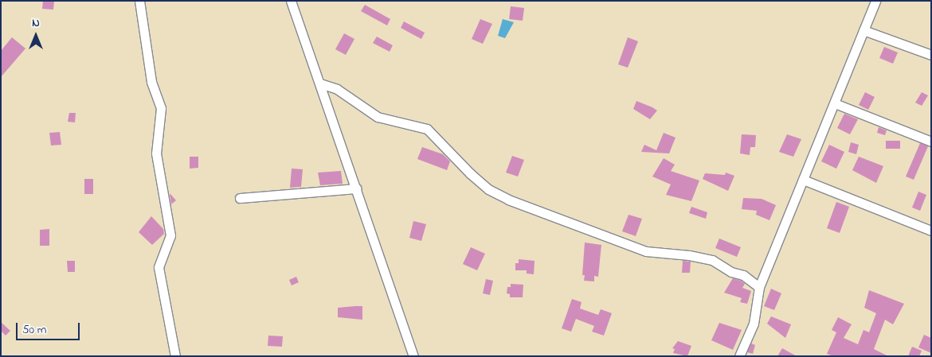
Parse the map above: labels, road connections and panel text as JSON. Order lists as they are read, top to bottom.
{
  "scale_bar": "50 m",
  "north": "top"
}
